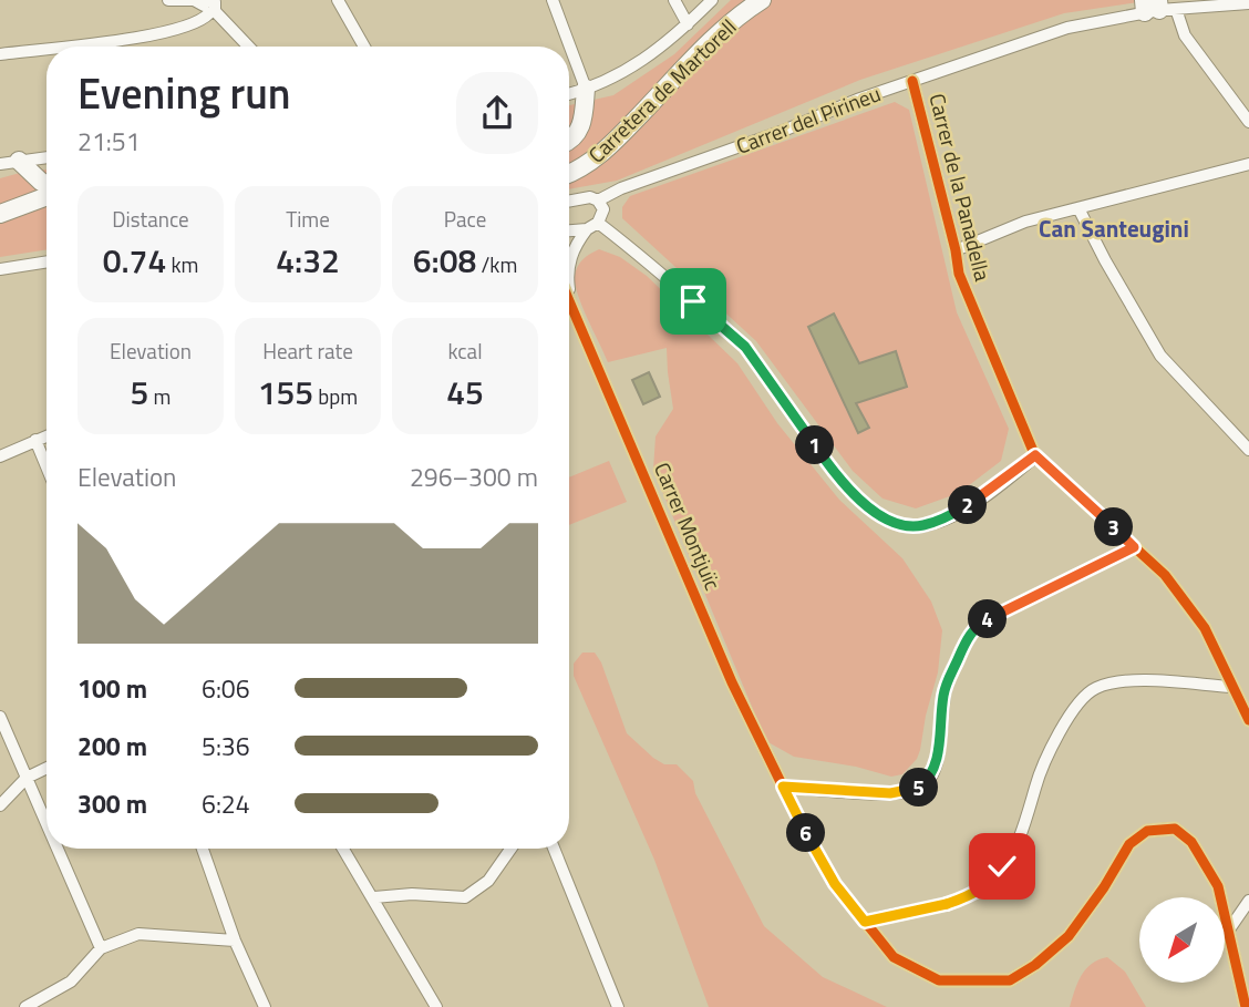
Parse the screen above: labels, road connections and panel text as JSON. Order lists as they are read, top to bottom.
{
  "streets": {
    "main road": ["Carretera de Martorell"],
    "street": ["Carrer del Pirineu", "Carrer de la Panadella", "Carrer Montjuïc"]
  },
  "crossings": [
    ["Carrer del Pirineu", "Carrer de la Panadella"]
  ],
  "districts": ["Can Santeugini"],
  "north": "bottom left",
  "page": {
    "heading": ["Evening run", "21:51"],
    "stats": [
      ["Distance", "0.74 km"],
      ["Time", "4:32"],
      ["Pace", "6:08 /km"],
      ["Elevation", "5 m"],
      ["Heart rate", "155 bpm"],
      ["kcal", "45"]
    ],
    "pins": [
      "1",
      "2",
      "3",
      "4",
      "5",
      "6"
    ],
    "chart": ["Elevation", "296–300 m"],
    "list": [
      {
        "name": "100 m",
        "note": "6:06"
      },
      {
        "name": "200 m",
        "note": "5:36"
      },
      {
        "name": "300 m",
        "note": "6:24"
      }
    ]
  }
}
